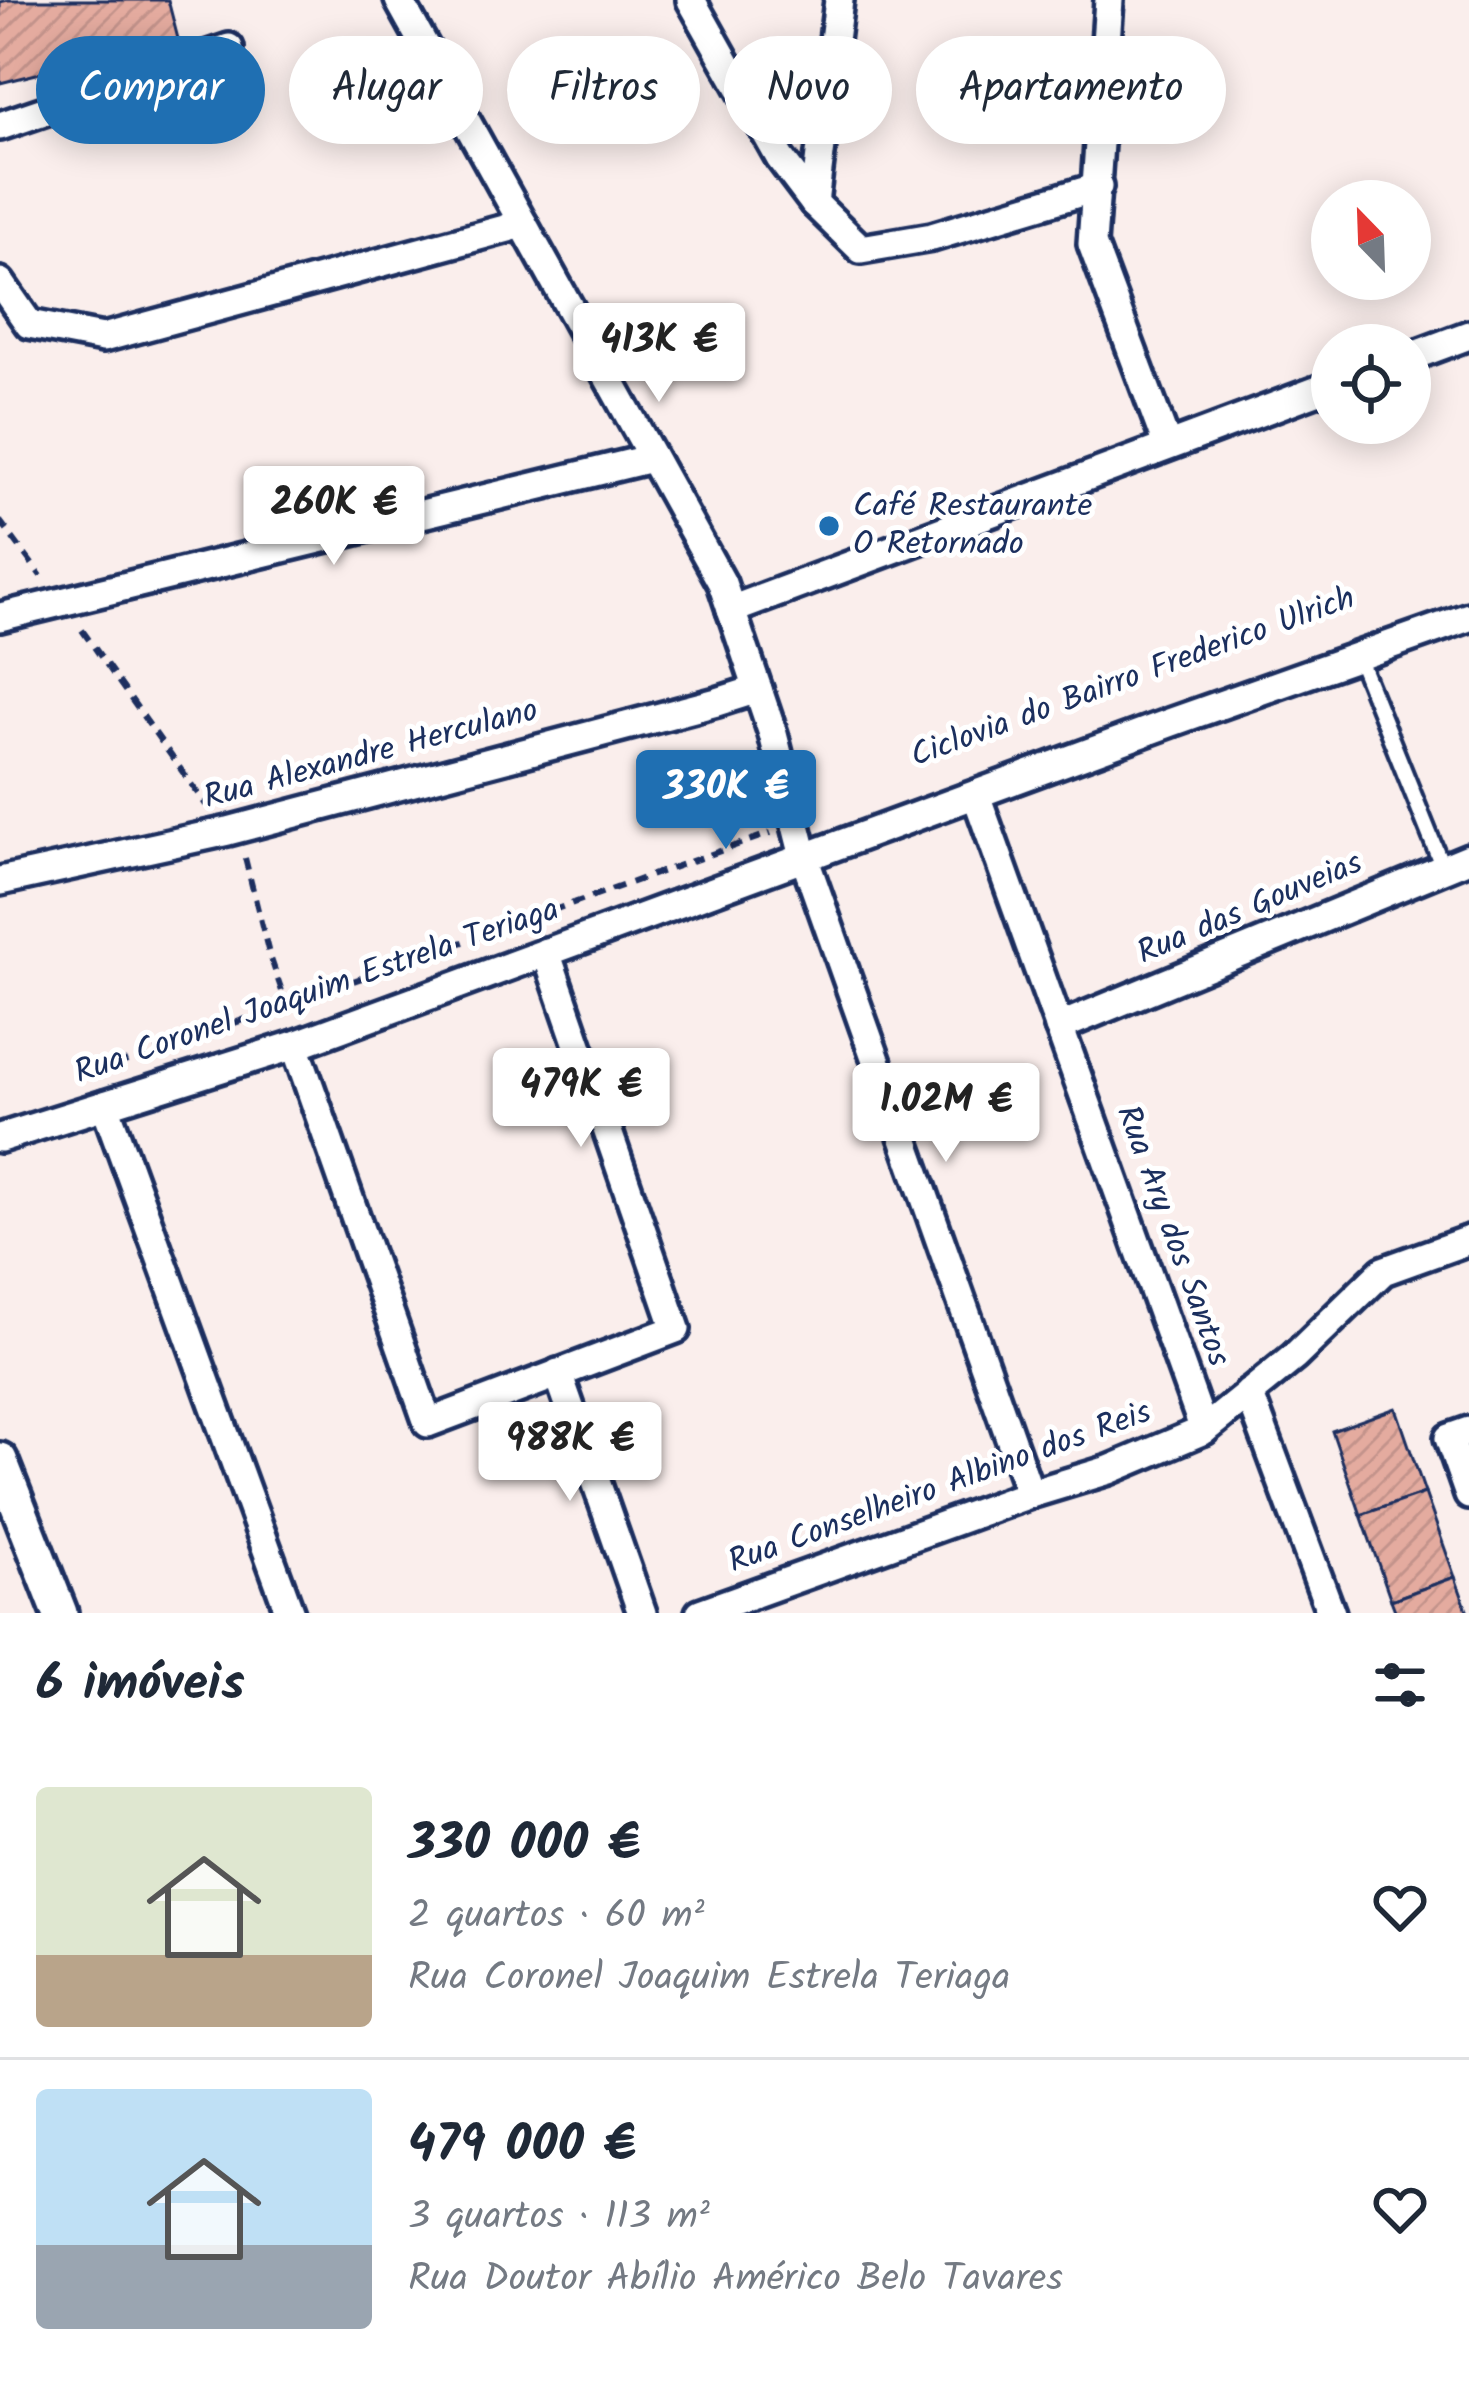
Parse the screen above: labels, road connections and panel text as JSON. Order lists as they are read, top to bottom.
{
  "streets": {
    "street": [
      "Rua Alexandre Herculano",
      "Rua das Gouveias",
      "Rua Coronel Joaquim Estrela Teriaga",
      "Rua Ary dos Santos",
      "Rua Conselheiro Albino dos Reis"
    ]
  },
  "crossings": [
    ["Rua das Gouveias", "Rua Ary dos Santos"],
    ["Rua Coronel Joaquim Estrela Teriaga", "Rua Ary dos Santos"],
    ["Rua Ary dos Santos", "Rua Conselheiro Albino dos Reis"]
  ],
  "places": ["Café Restaurante O Retornado"],
  "north": "top left",
  "page": {
    "chip": [
      "Comprar",
      "Alugar",
      "Filtros",
      "Novo",
      "Apartamento"
    ],
    "price": [
      "413K €",
      "260K €",
      "330K €",
      "479K €",
      "1.02M €",
      "988K €"
    ],
    "heading": "6 imóveis",
    "list": [
      {
        "name": "330 000 €",
        "note": "2 quartos · 60 m² · Rua Coronel Joaquim Estrela Teriaga"
      },
      {
        "name": "479 000 €",
        "note": "3 quartos · 113 m² · Rua Doutor Abílio Américo Belo Tavares"
      }
    ]
  }
}
